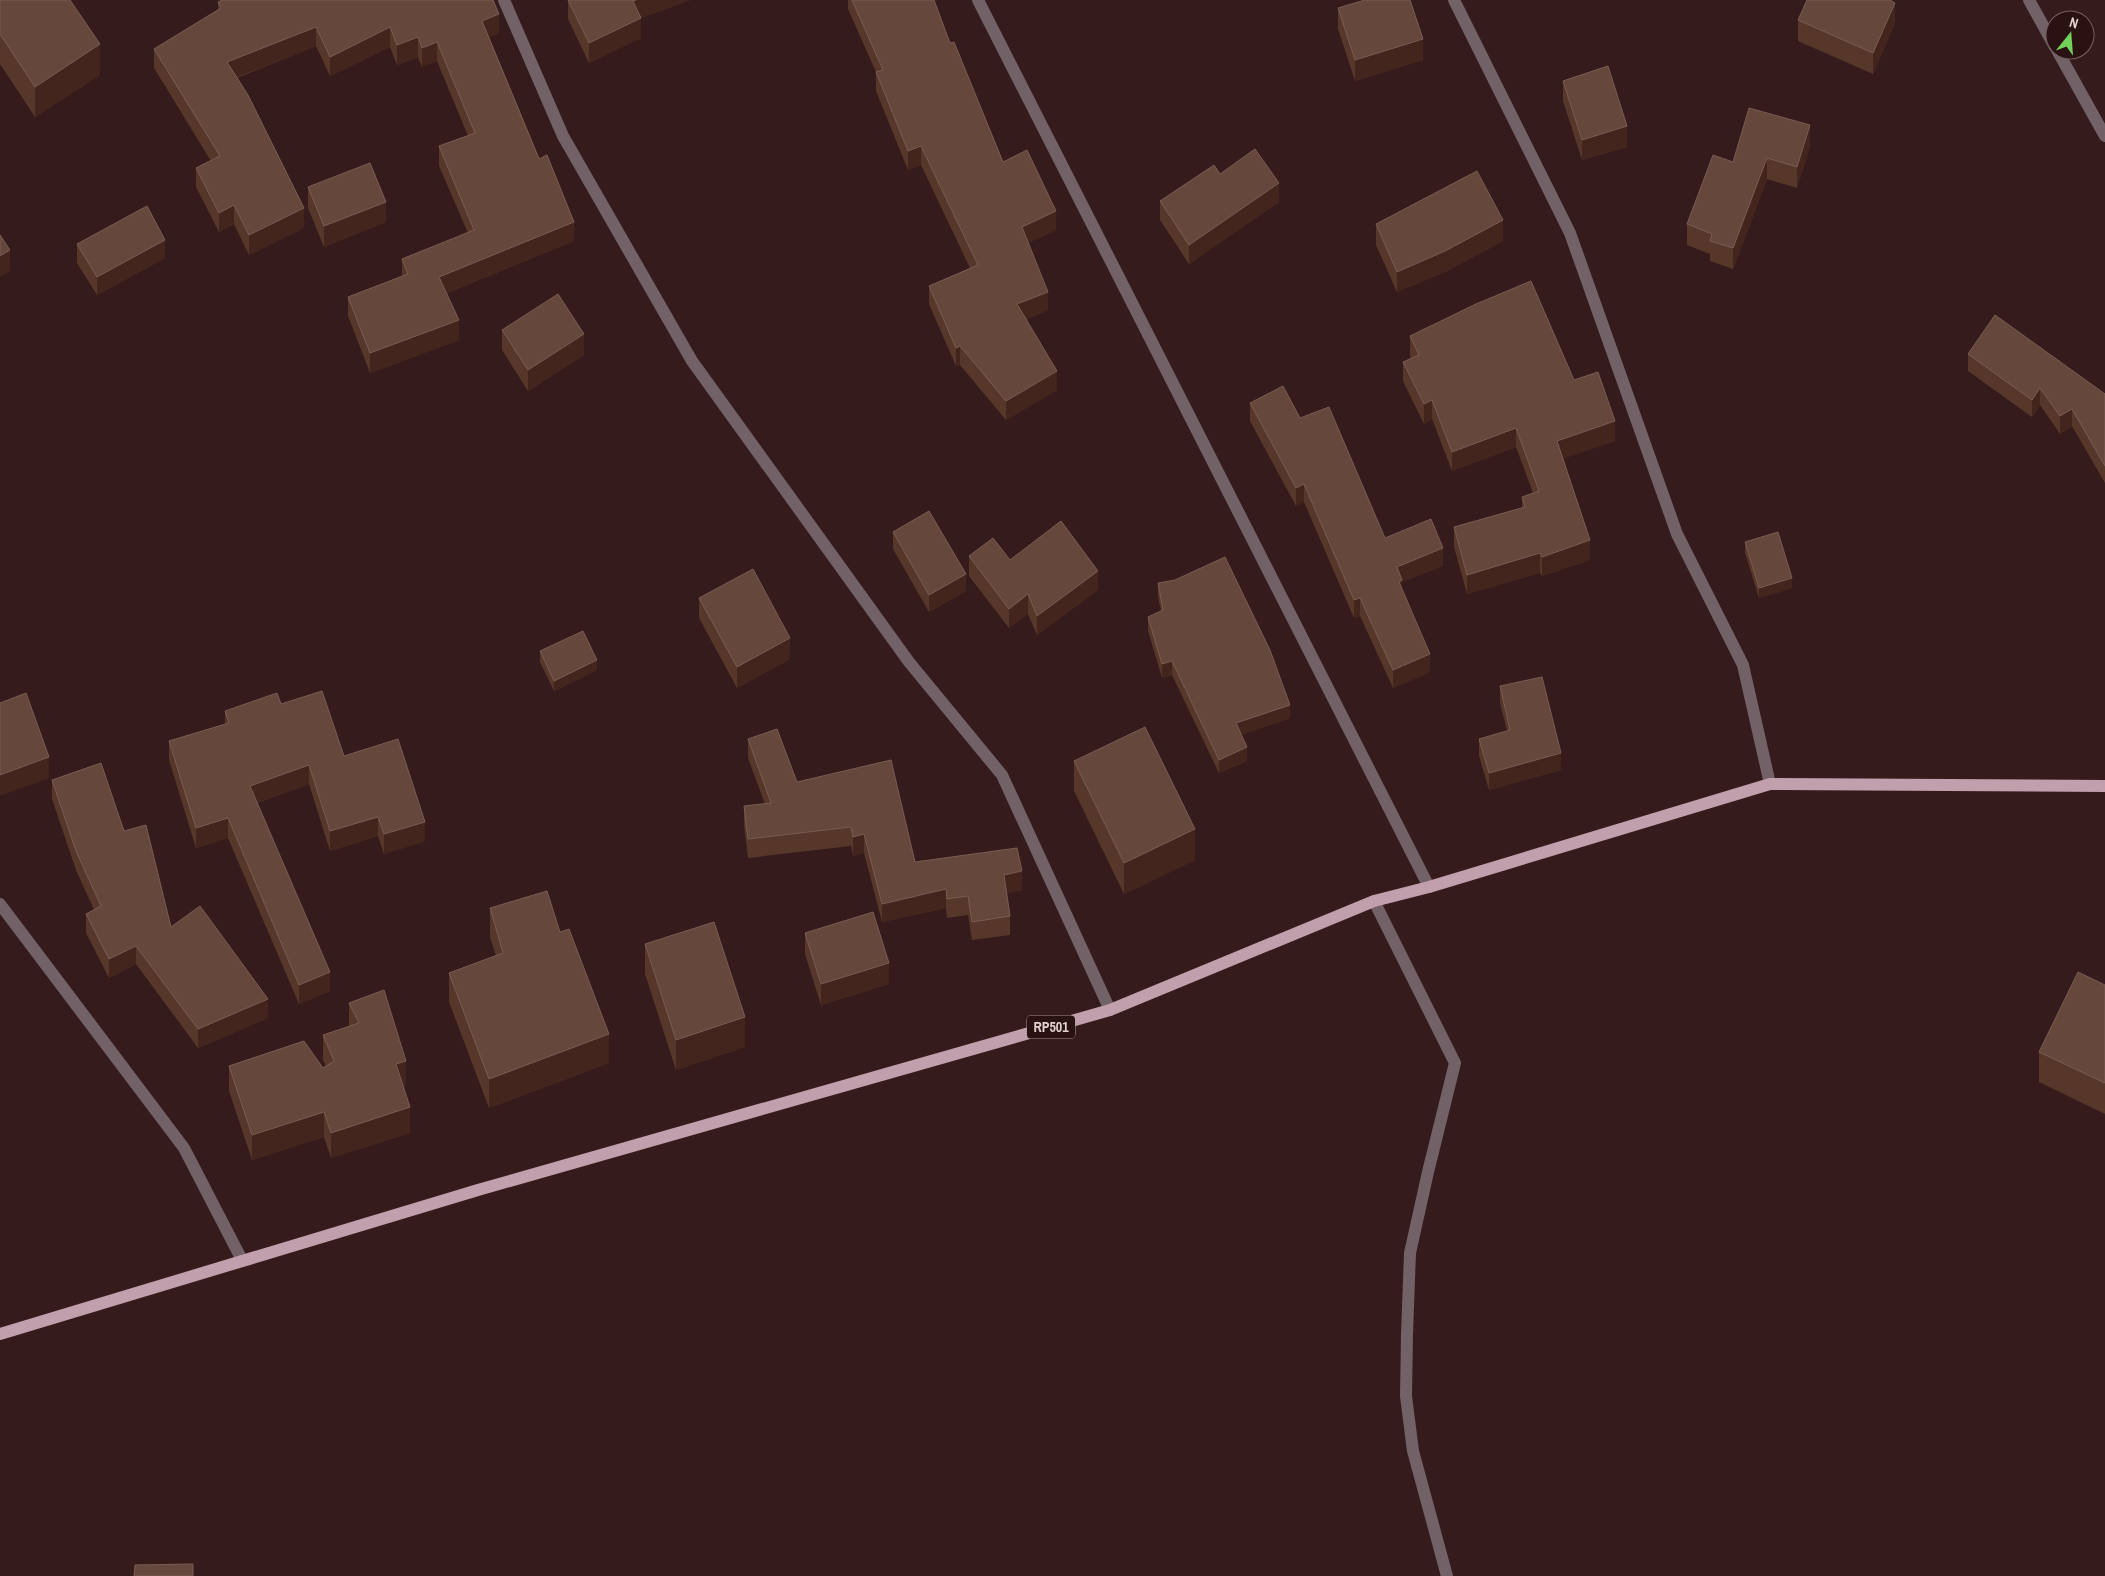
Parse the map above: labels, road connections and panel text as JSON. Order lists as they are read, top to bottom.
{
  "streets": {
    "main road": ["RP501"]
  },
  "north": "top"
}
